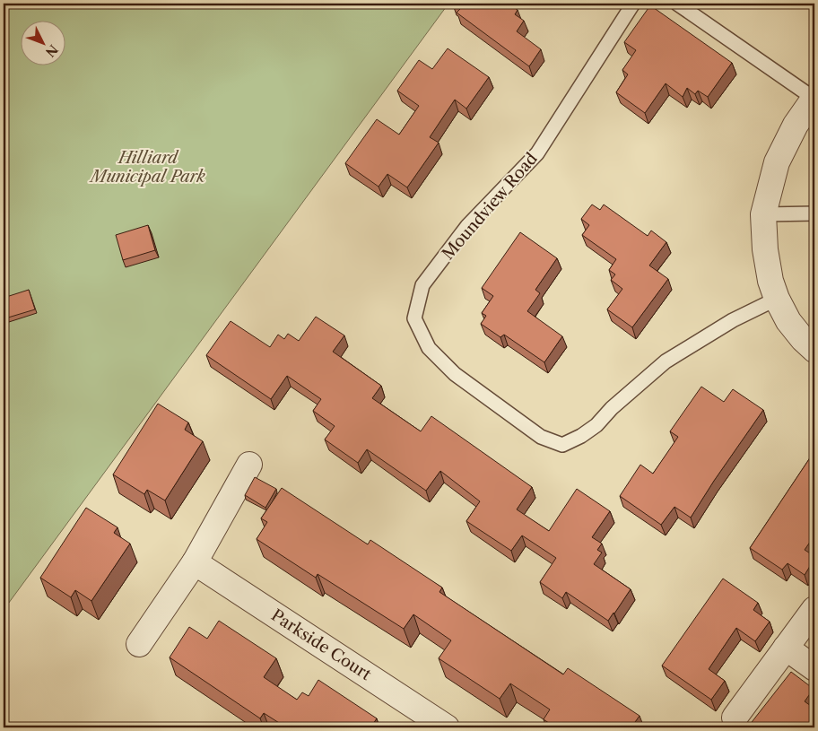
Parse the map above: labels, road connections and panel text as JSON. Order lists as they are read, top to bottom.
{
  "streets": {
    "street": ["Parkside Court"],
    "lane": ["Moundview Road"]
  },
  "parks": ["Hilliard Municipal Park"],
  "north": "bottom right"
}
